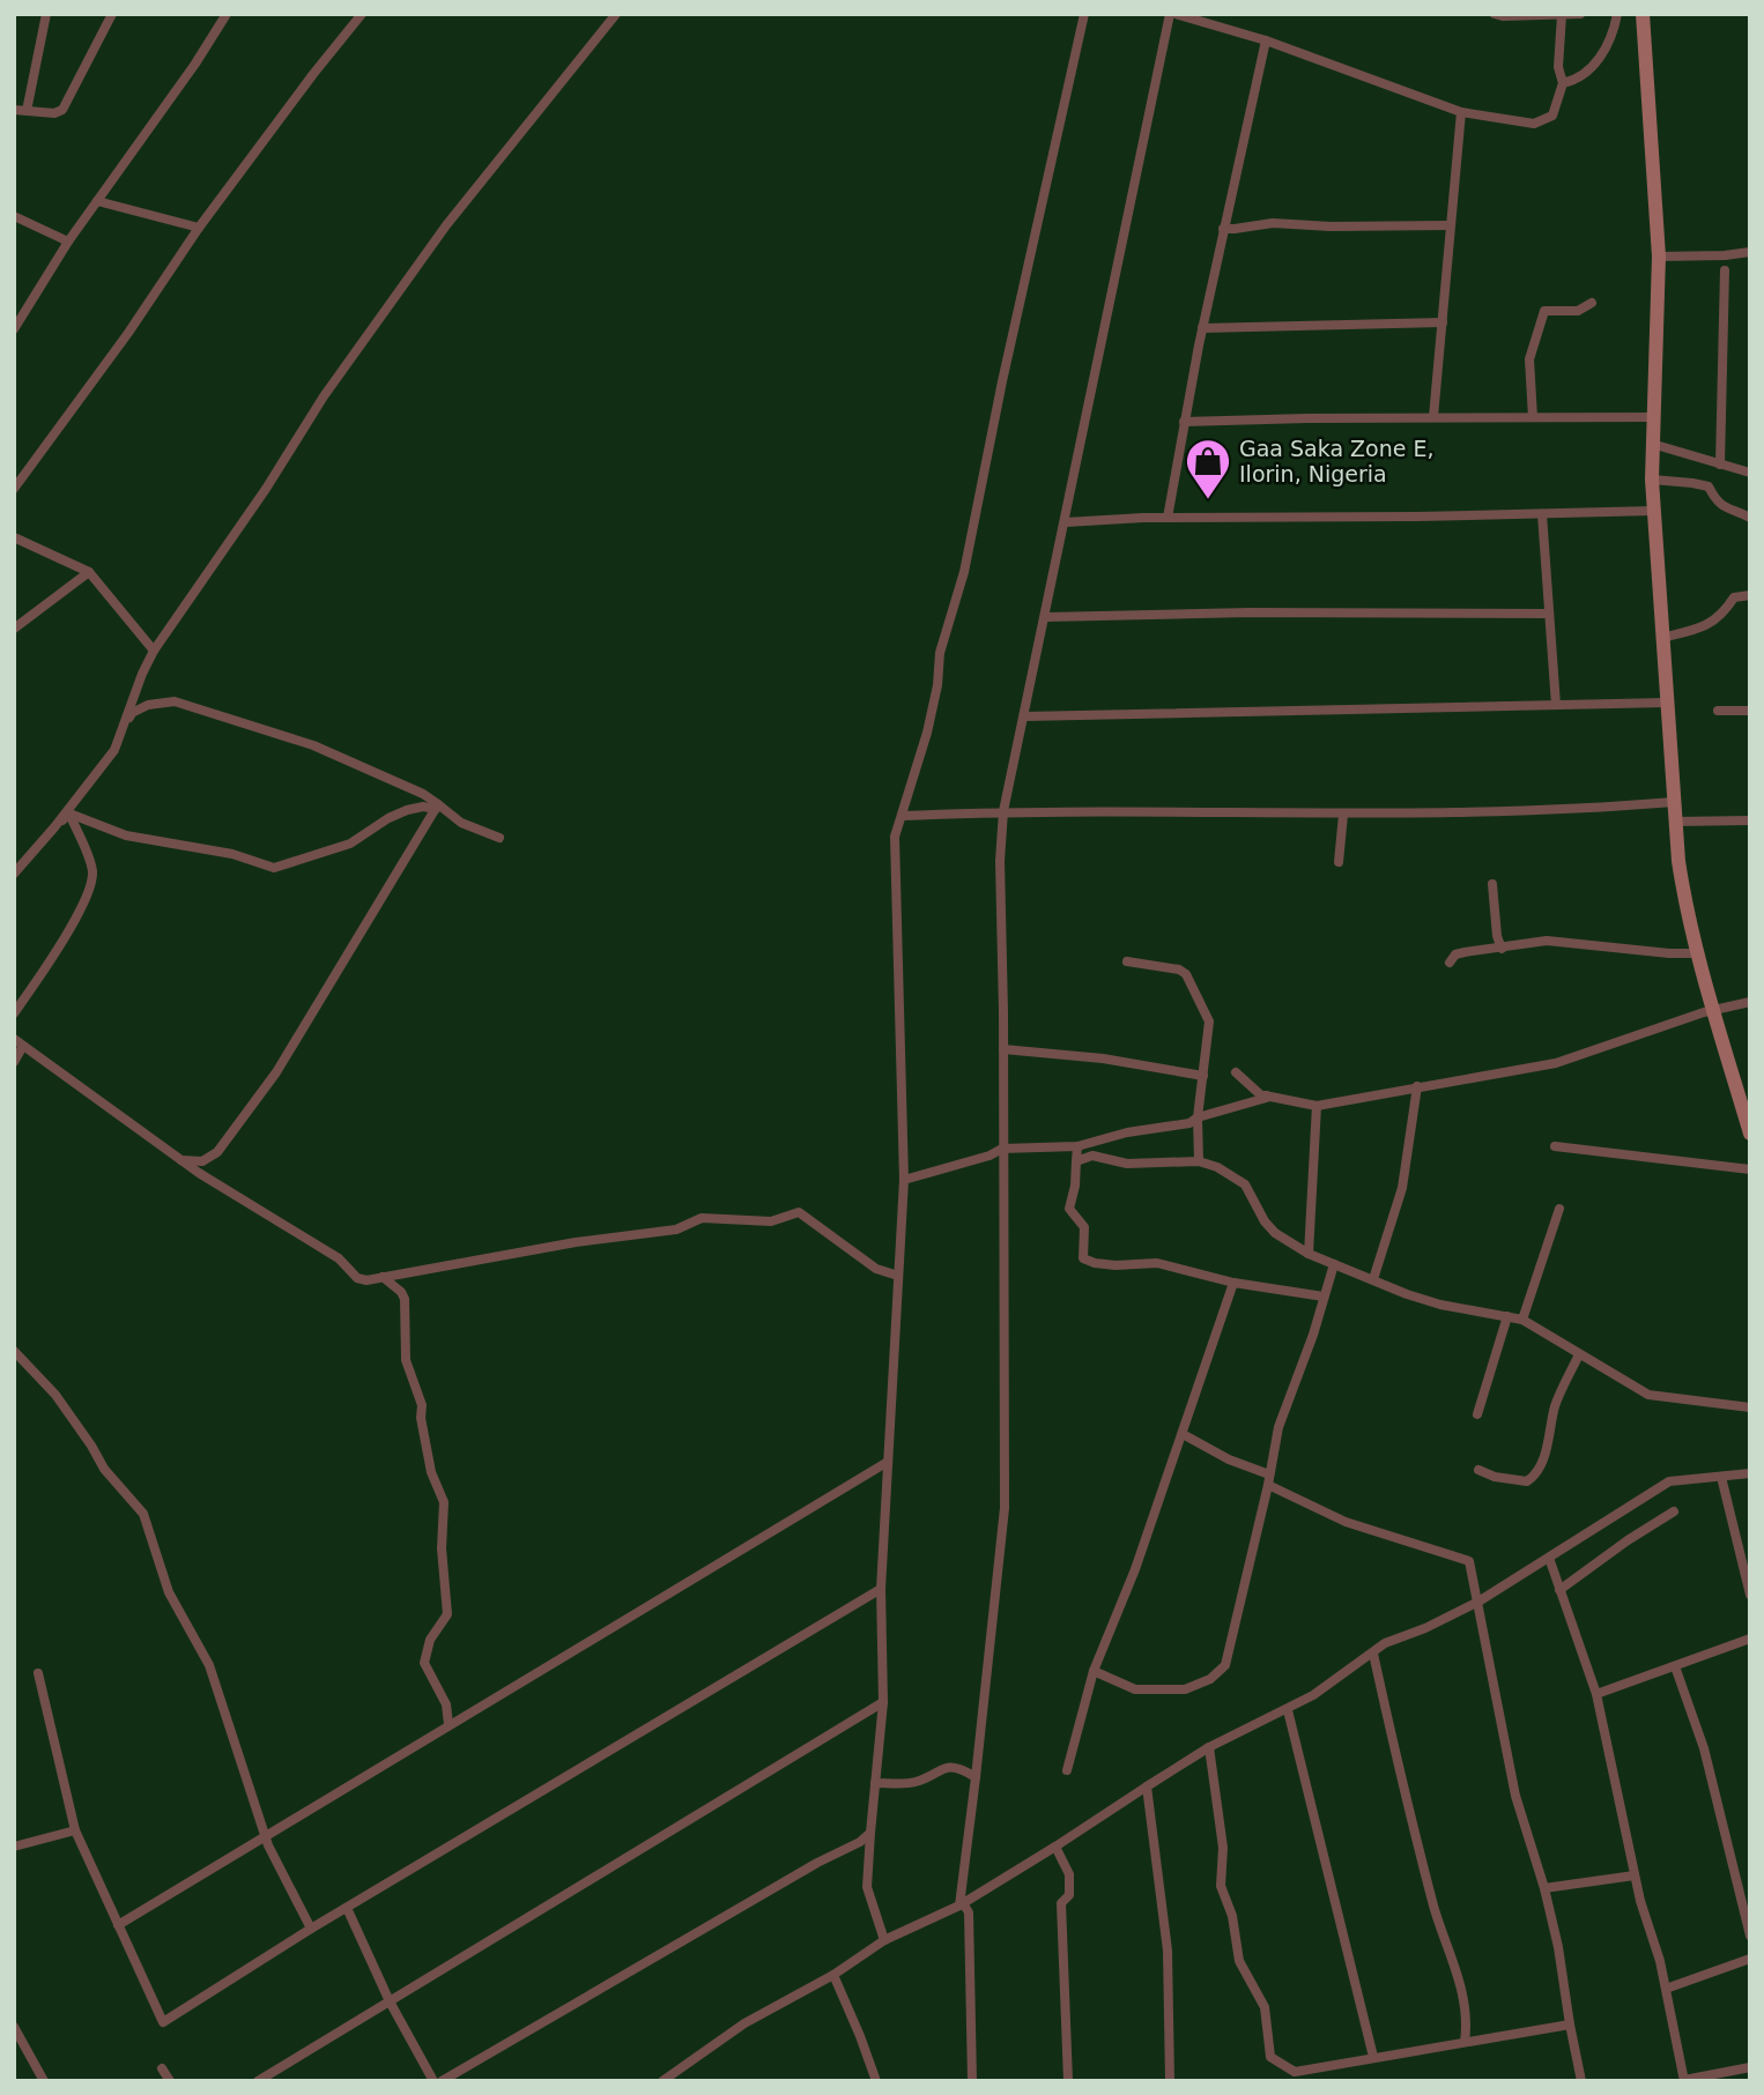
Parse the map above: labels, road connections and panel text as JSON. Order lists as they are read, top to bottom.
{
  "places": {
    "shop": ["Gaa Saka Zone E, Ilorin, Nigeria"]
  }
}
